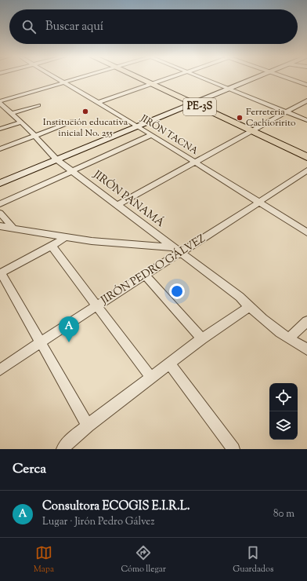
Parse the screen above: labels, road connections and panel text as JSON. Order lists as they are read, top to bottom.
{
  "streets": {
    "highway": ["PE-3S"],
    "street": ["JIRÓN TACNA", "JIRÓN PANAMÁ", "JIRÓN PEDRO GÁLVEZ"]
  },
  "crossings": [
    ["JIRÓN TACNA", "JIRÓN PEDRO GÁLVEZ"],
    ["JIRÓN PANAMÁ", "JIRÓN PEDRO GÁLVEZ"]
  ],
  "places": ["Institución educativa inicial No. 255", "Ferreteria Cachioririto"],
  "page": {
    "search": "Buscar aquí",
    "pins": "A",
    "heading": "Cerca",
    "list": [
      {
        "mark": "A",
        "name": "Consultora ECOGIS E.I.R.L.",
        "note": "Lugar · Jirón Pedro Gálvez",
        "value": "80 m"
      }
    ],
    "nav": ["Mapa", "Cómo llegar", "Guardados"]
  }
}
